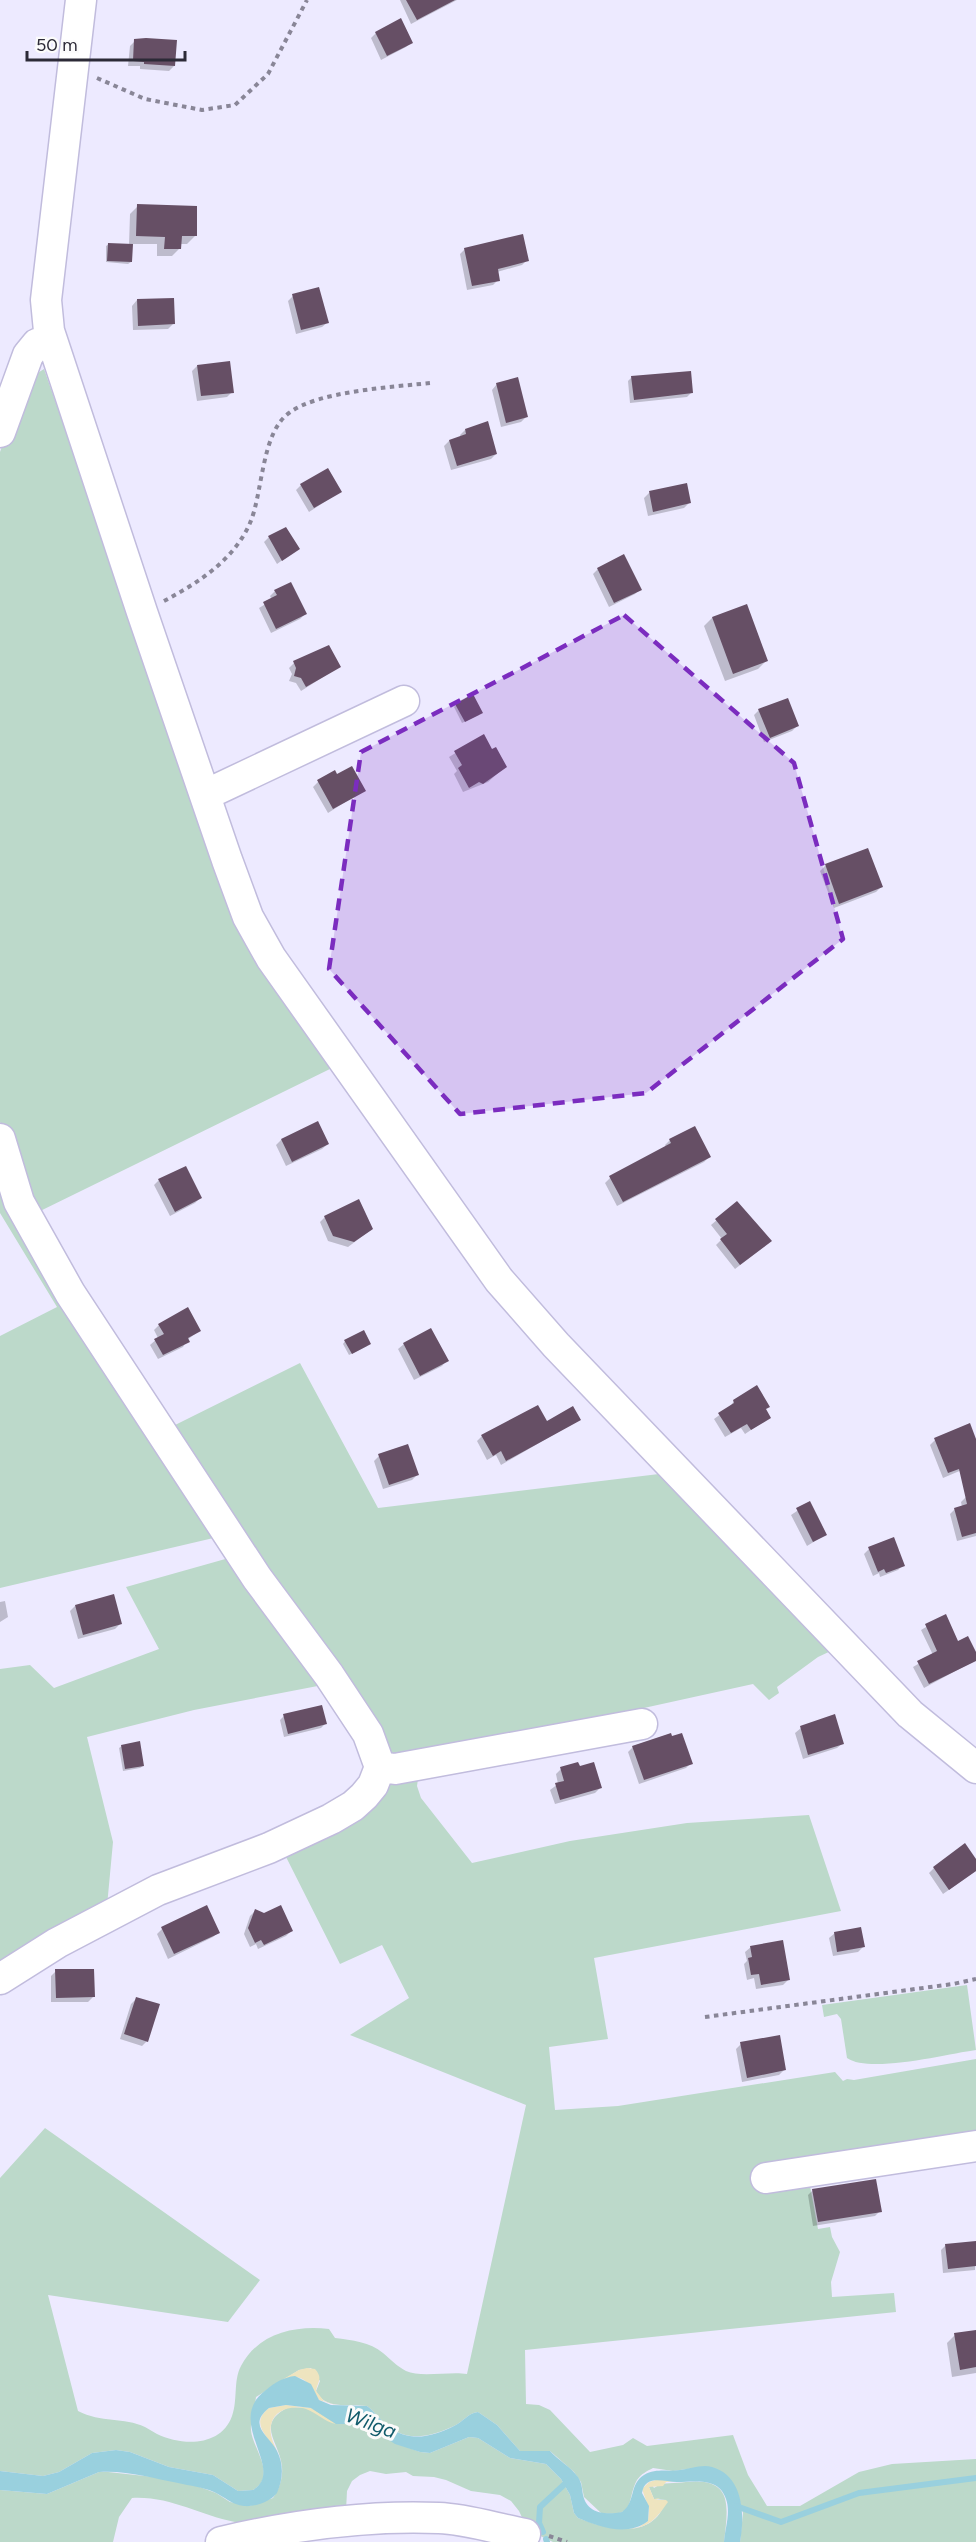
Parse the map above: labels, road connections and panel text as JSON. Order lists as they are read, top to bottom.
{
  "water": ["Wilga"],
  "scale_bar": "50 m"
}
